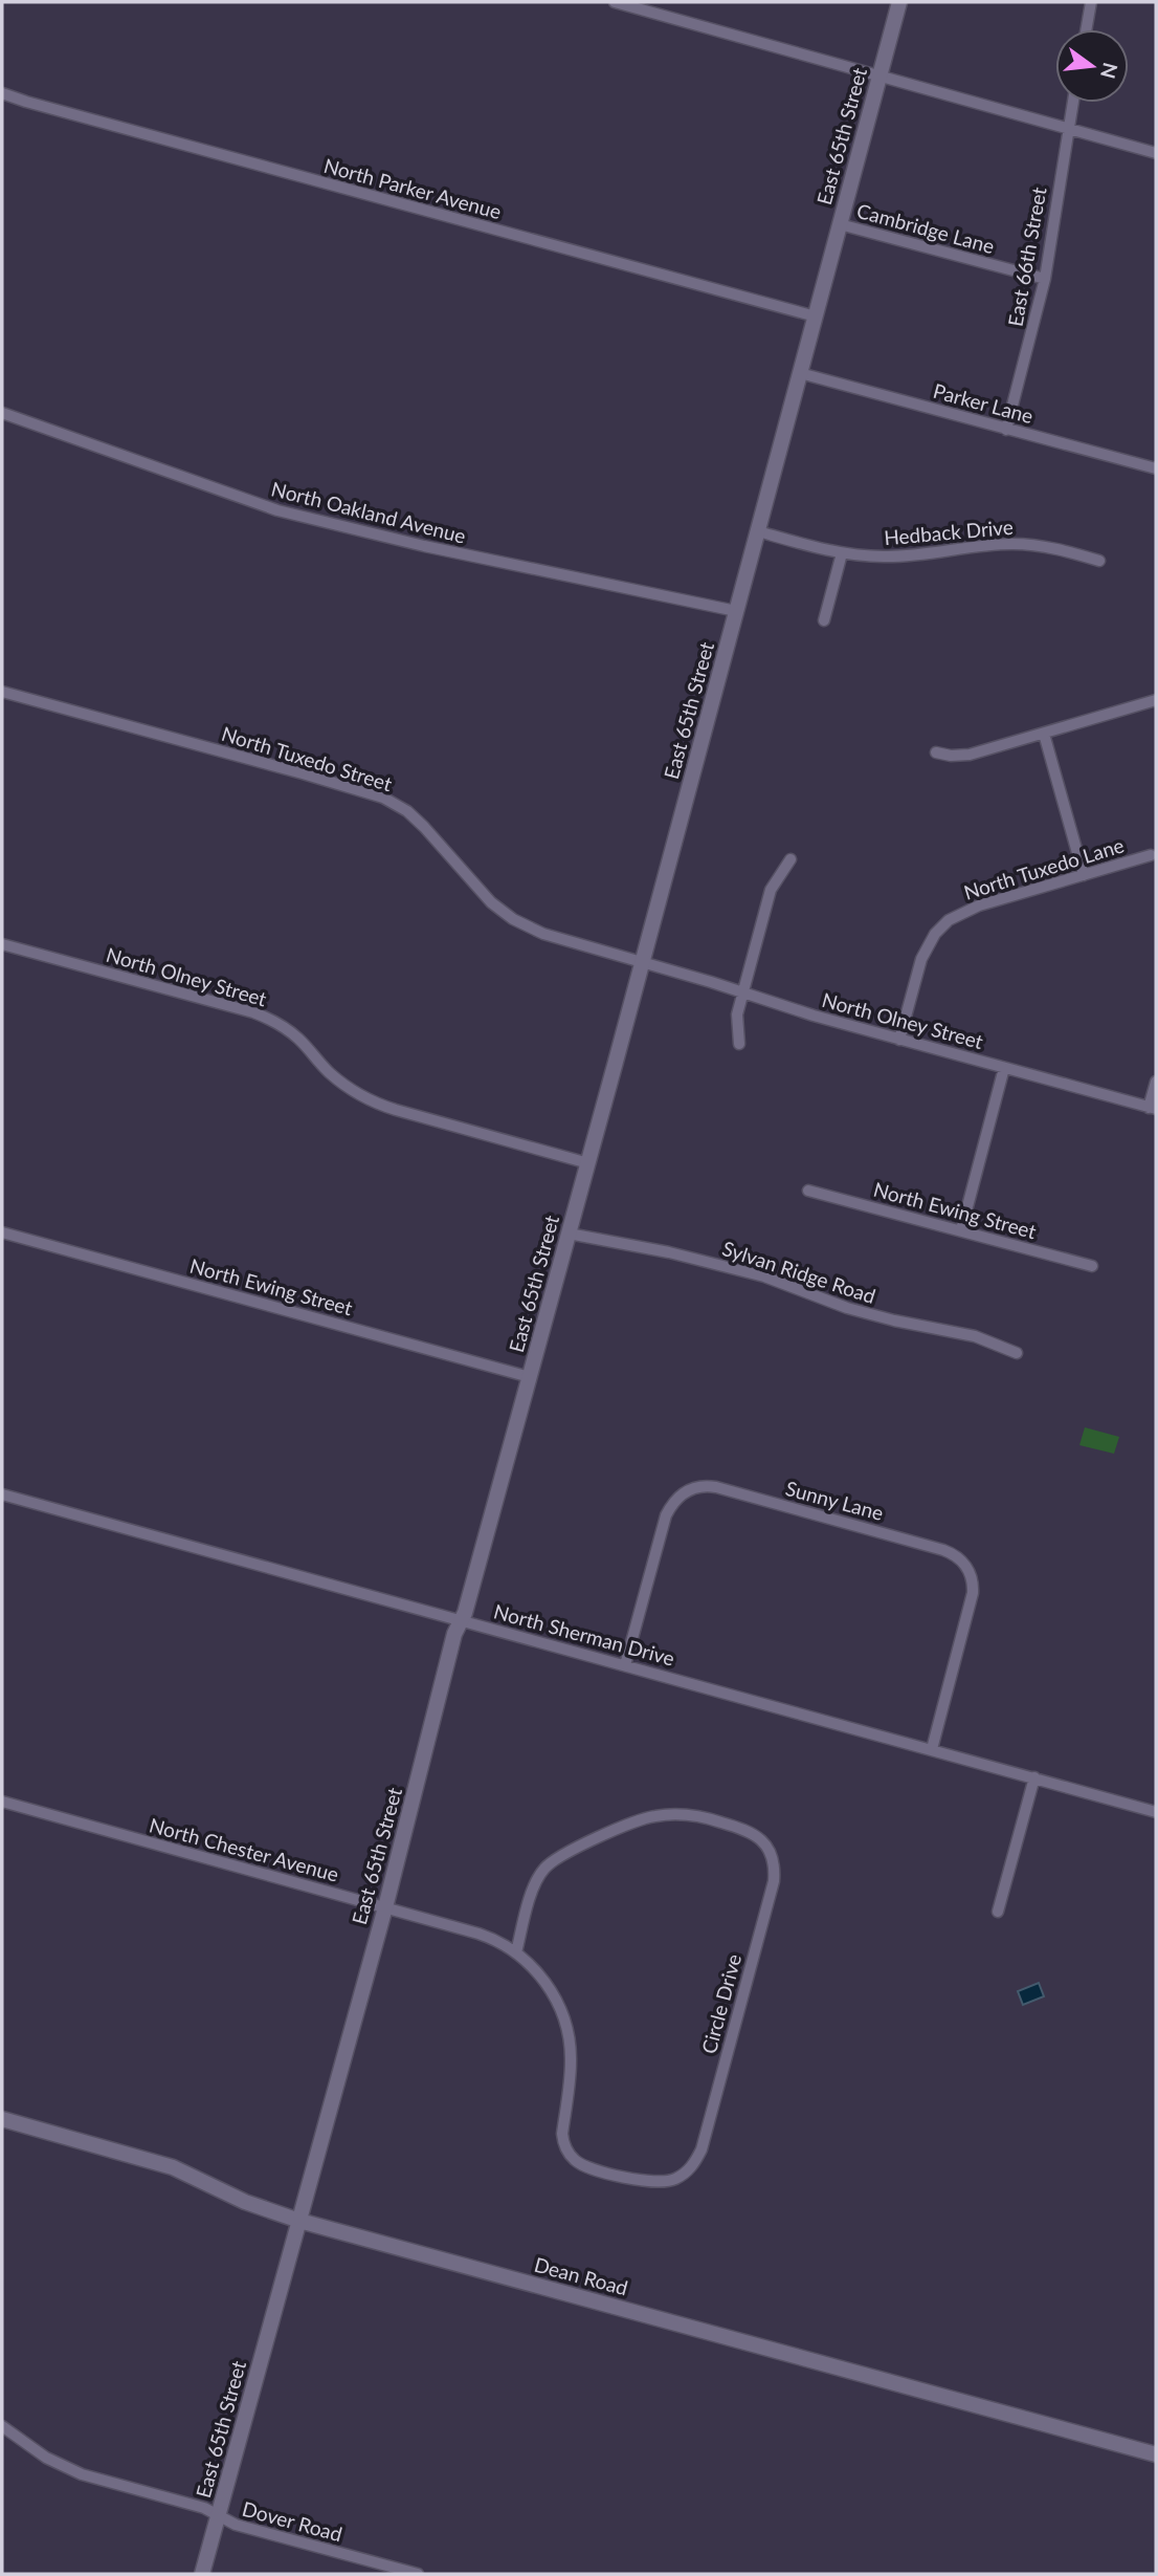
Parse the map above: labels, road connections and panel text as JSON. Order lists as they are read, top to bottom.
{
  "streets": {
    "street": [
      "East 65th Street",
      "North Parker Avenue",
      "Cambridge Lane",
      "East 66th Street",
      "Parker Lane",
      "North Oakland Avenue",
      "Hedback Drive",
      "North Tuxedo Street",
      "North Tuxedo Lane",
      "North Olney Street",
      "North Ewing Street",
      "Sylvan Ridge Road",
      "Sunny Lane",
      "North Sherman Drive",
      "North Chester Avenue",
      "Circle Drive",
      "Dean Road",
      "Dover Road"
    ]
  },
  "crossings": [
    ["East 65th Street", "North Parker Avenue"],
    ["East 65th Street", "Cambridge Lane"],
    ["East 65th Street", "Parker Lane"],
    ["East 65th Street", "North Oakland Avenue"],
    ["East 65th Street", "Hedback Drive"],
    ["East 65th Street", "North Tuxedo Street"],
    ["East 65th Street", "North Olney Street"],
    ["East 65th Street", "North Ewing Street"],
    ["East 65th Street", "Sylvan Ridge Road"],
    ["East 65th Street", "North Sherman Drive"],
    ["East 65th Street", "North Chester Avenue"],
    ["East 65th Street", "Dean Road"],
    ["East 65th Street", "Dover Road"],
    ["Cambridge Lane", "East 66th Street"],
    ["East 66th Street", "Parker Lane"],
    ["North Tuxedo Street", "North Olney Street"],
    ["North Tuxedo Lane", "North Olney Street"],
    ["Sunny Lane", "North Sherman Drive"],
    ["North Chester Avenue", "Circle Drive"]
  ],
  "north": "right"
}
